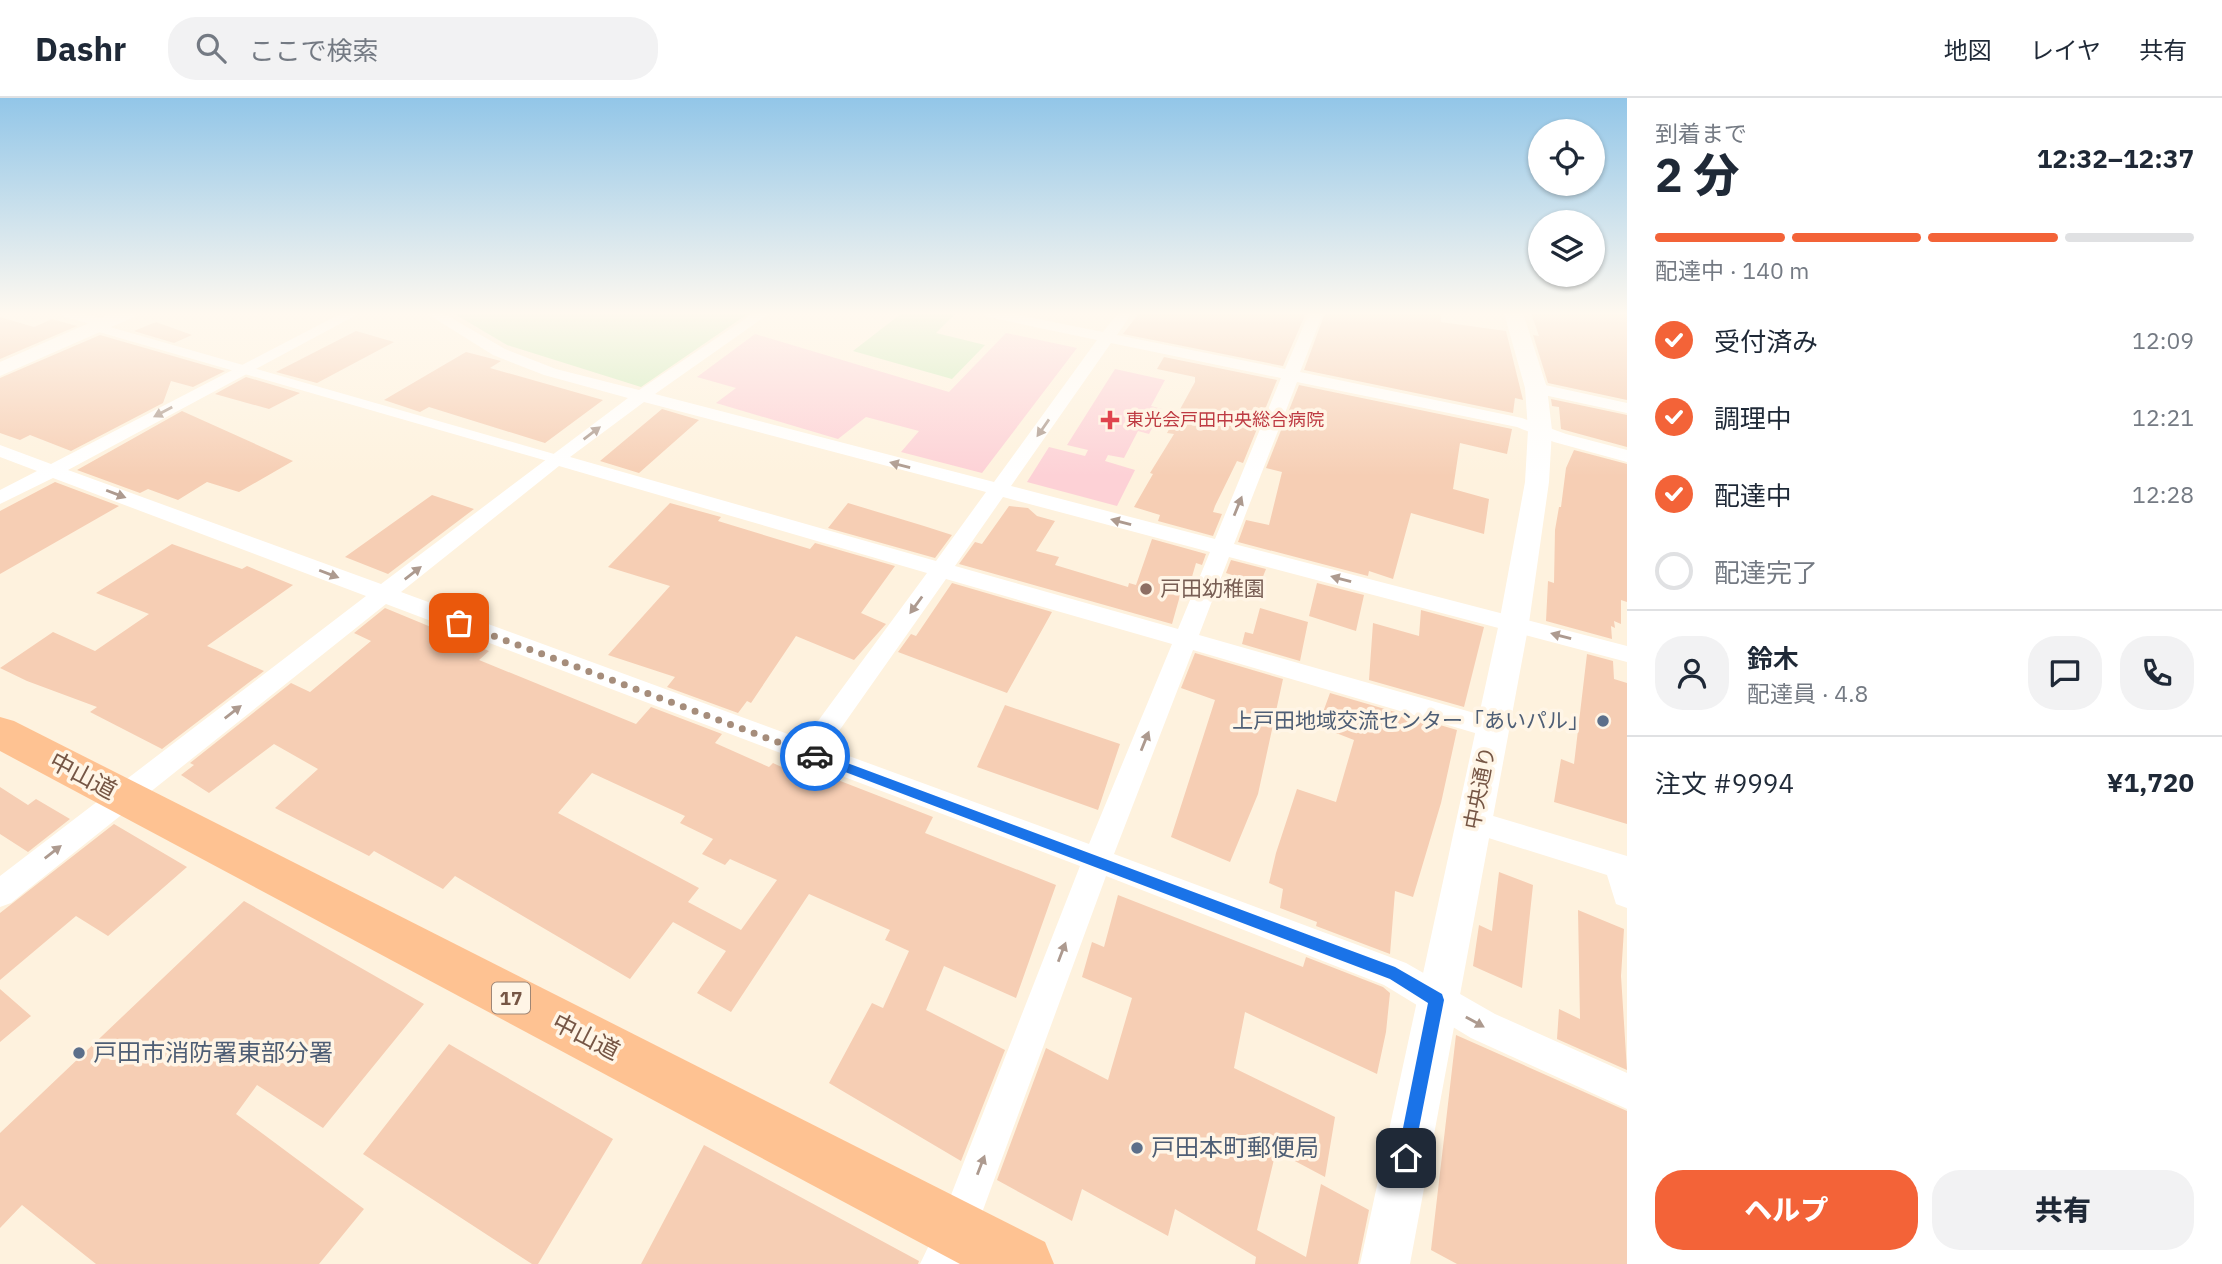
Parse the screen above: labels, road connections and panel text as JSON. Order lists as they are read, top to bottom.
{
  "streets": {
    "highway": ["中山道", "17"],
    "street": ["中央通り"]
  },
  "places": {
    "health": ["東光会戸田中央総合病院"],
    "other": [
      "戸田幼稚園",
      "上戸田地域交流センター「あいパル」",
      "戸田市消防署東部分署",
      "戸田本町郵便局"
    ]
  },
  "page": {
    "header": "Dashr",
    "search": "ここで検索",
    "nav": ["地図", "レイヤ", "共有"],
    "heading": ["2 分", "到着まで", "12:32–12:37"],
    "panel": [
      "鈴木",
      "配達員 · 4.8",
      "注文 #9994",
      "¥1,720"
    ],
    "bar": "配達中 · 140 m",
    "list": [
      ["受付済み", "12:09"],
      ["調理中", "12:21"],
      ["配達中", "12:28"],
      "配達完了"
    ],
    "buttons": ["ヘルプ", "共有"]
  }
}
